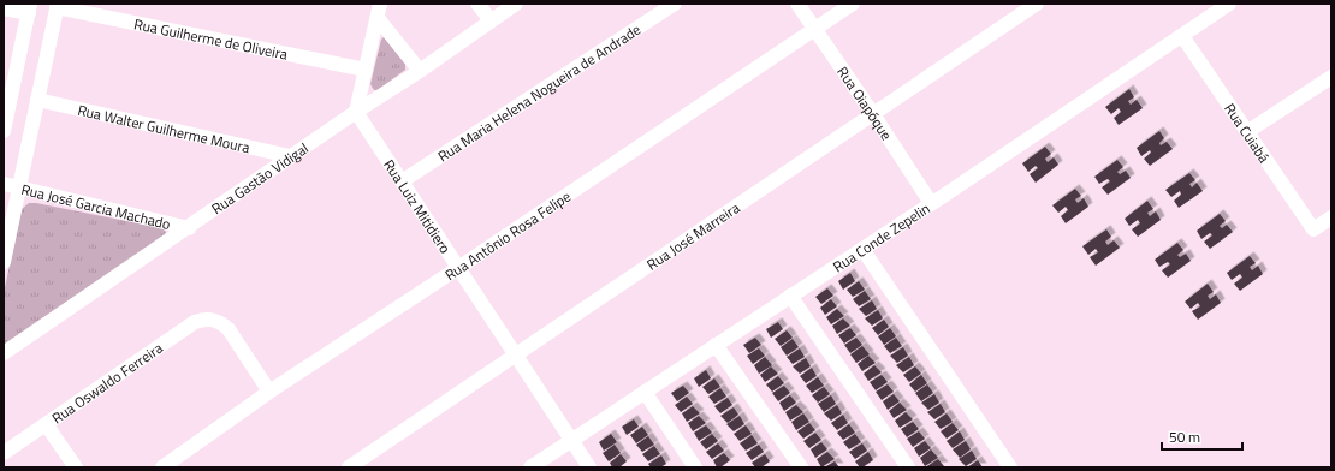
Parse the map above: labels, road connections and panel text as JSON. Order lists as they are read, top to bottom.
{
  "streets": {
    "street": [
      "Rua Guilherme de Oliveira",
      "Rua Maria Helena Nogueira de Andrade",
      "Rua Oiapóque",
      "Rua Walter Guilherme Moura",
      "Rua Cuiabá",
      "Rua Gastão Vidigal",
      "Rua Luiz Mitidiero",
      "Rua José Garcia Machado",
      "Rua Antônio Rosa Felipe",
      "Rua José Marreira",
      "Rua Conde Zepelin",
      "Rua Oswaldo Ferreira"
    ]
  },
  "crossings": [
    ["Rua Maria Helena Nogueira de Andrade", "Rua Luiz Mitidiero"],
    ["Rua Oiapóque", "Rua Antônio Rosa Felipe"],
    ["Rua Oiapóque", "Rua José Marreira"],
    ["Rua Oiapóque", "Rua Conde Zepelin"],
    ["Rua Walter Guilherme Moura", "Rua Gastão Vidigal"],
    ["Rua Cuiabá", "Rua Conde Zepelin"],
    ["Rua Gastão Vidigal", "Rua Luiz Mitidiero"],
    ["Rua Gastão Vidigal", "Rua José Garcia Machado"],
    ["Rua Luiz Mitidiero", "Rua Antônio Rosa Felipe"],
    ["Rua Luiz Mitidiero", "Rua José Marreira"],
    ["Rua Luiz Mitidiero", "Rua Conde Zepelin"],
    ["Rua Antônio Rosa Felipe", "Rua Oswaldo Ferreira"]
  ],
  "scale_bar": "50 m"
}
